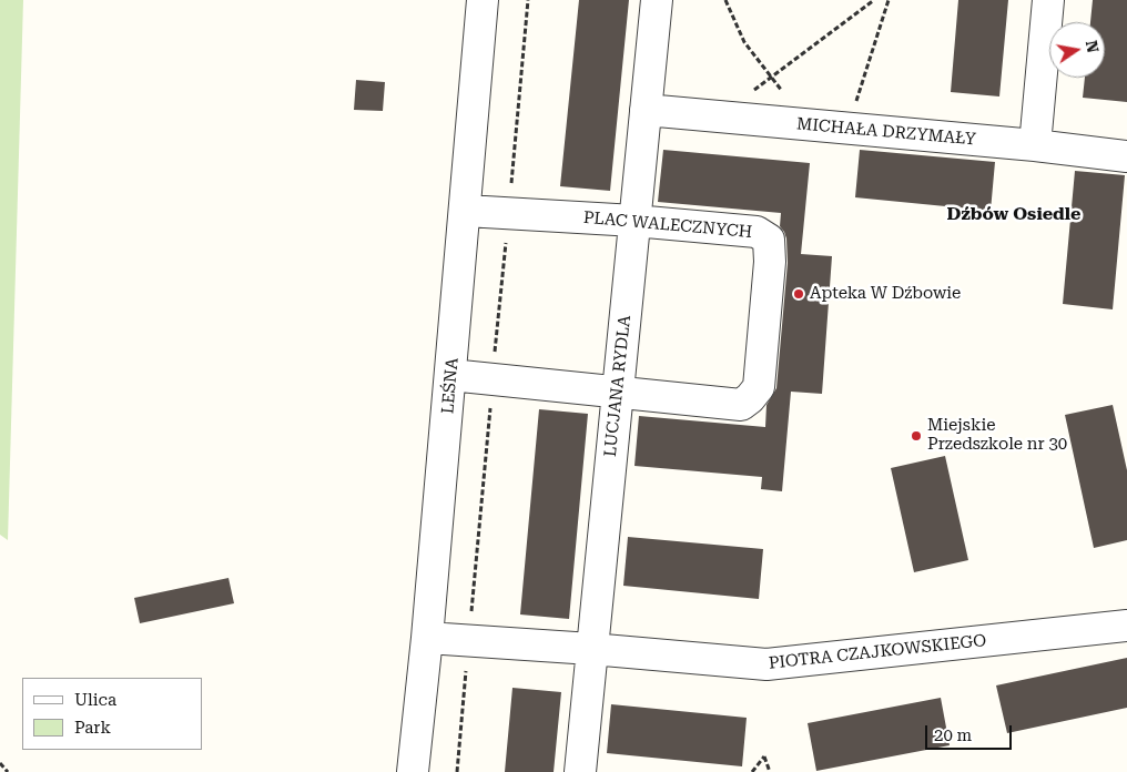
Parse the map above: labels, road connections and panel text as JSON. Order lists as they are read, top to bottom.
{
  "streets": {
    "street": [
      "MICHAŁA DRZYMAŁY",
      "PLAC WALECZNYCH",
      "LEŚNA",
      "LUCJANA RYDLA",
      "PIOTRA CZAJKOWSKIEGO"
    ]
  },
  "crossings": [
    ["MICHAŁA DRZYMAŁY", "LUCJANA RYDLA"],
    ["PLAC WALECZNYCH", "LEŚNA"],
    ["PLAC WALECZNYCH", "LUCJANA RYDLA"],
    ["LEŚNA", "PIOTRA CZAJKOWSKIEGO"],
    ["LUCJANA RYDLA", "PIOTRA CZAJKOWSKIEGO"]
  ],
  "districts": ["Dźbów Osiedle"],
  "places": ["Apteka W Dźbowie", "Miejskie Przedszkole nr 30"],
  "legend": ["Ulica", "Park"],
  "scale_bar": "20 m",
  "north": "right"
}
